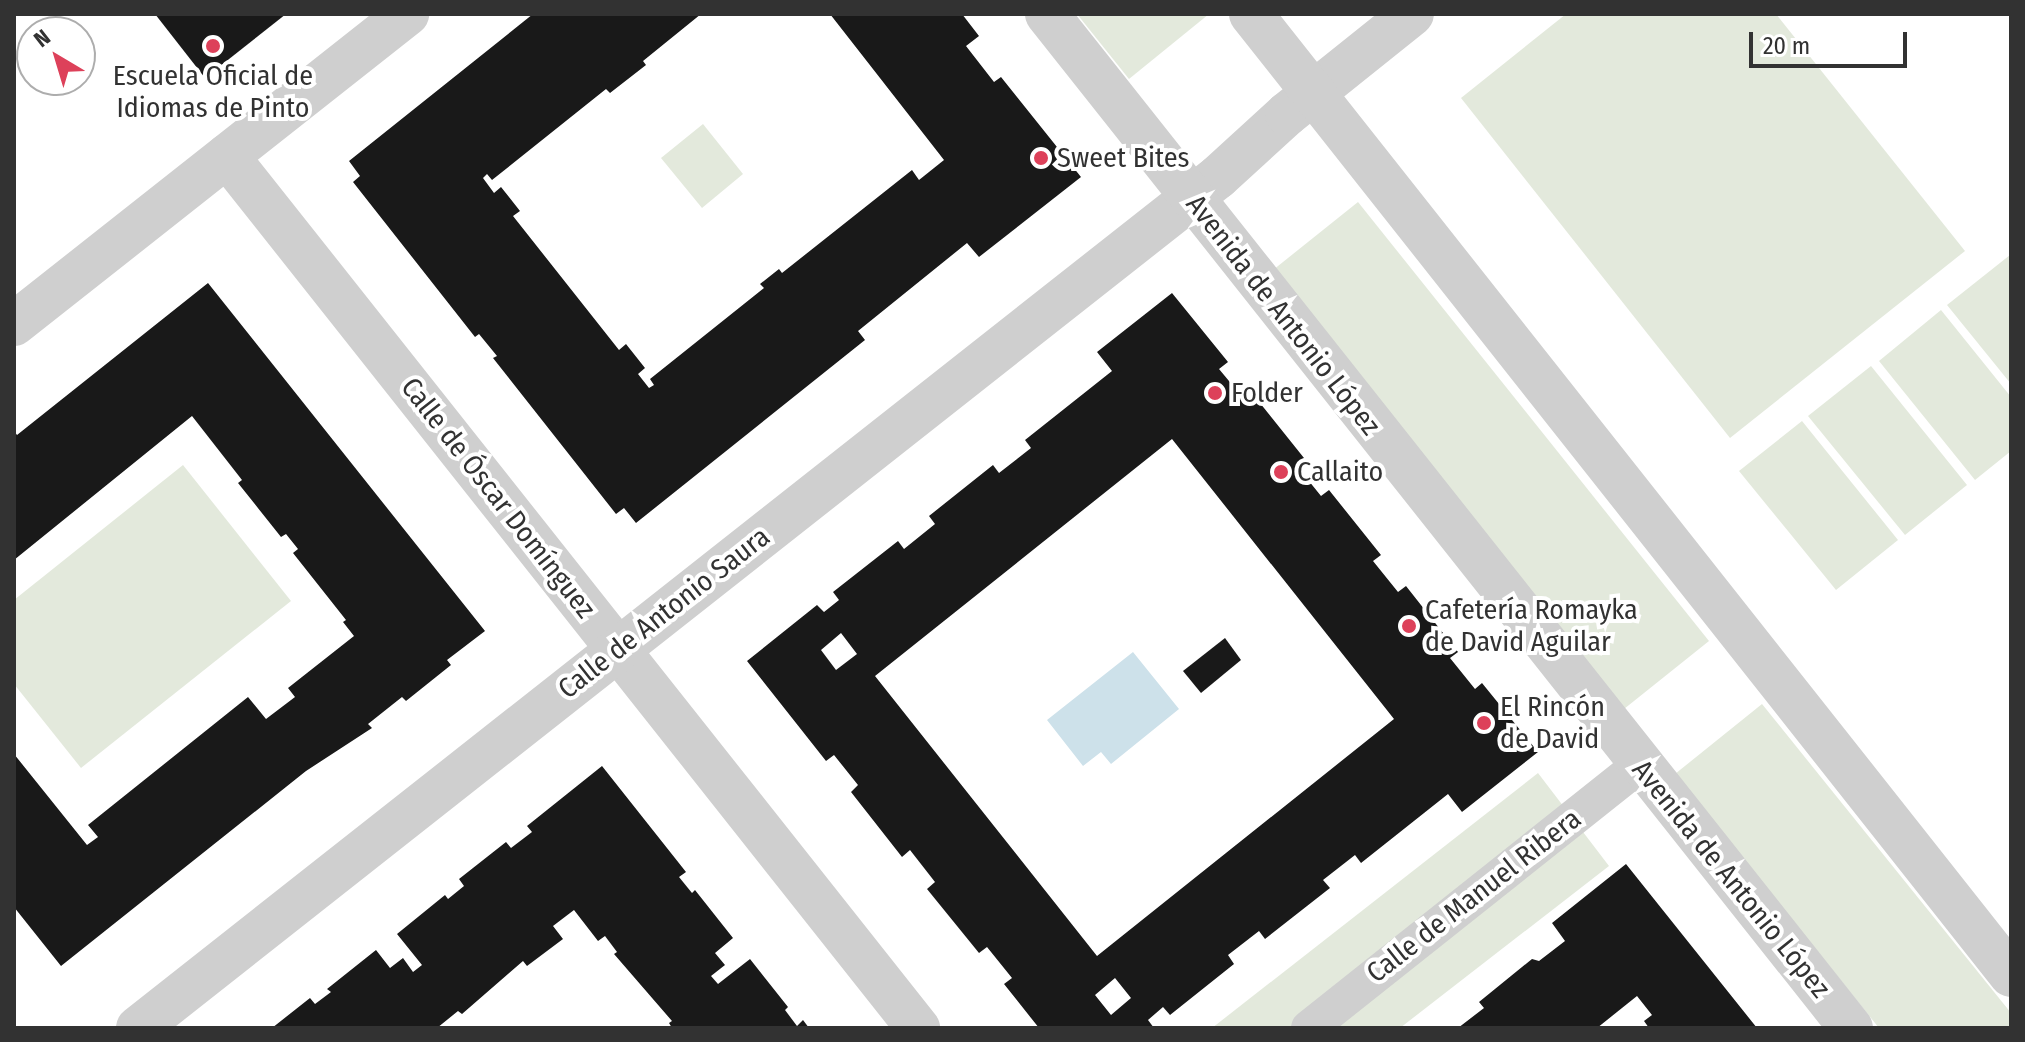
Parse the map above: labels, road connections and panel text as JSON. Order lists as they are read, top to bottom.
{
  "streets": {
    "street": [
      "Avenida de Antonio López",
      "Calle de Óscar Domínguez",
      "Calle de Antonio Saura",
      "Calle de Manuel Ribera"
    ]
  },
  "crossings": [
    ["Avenida de Antonio López", "Calle de Antonio Saura"],
    ["Avenida de Antonio López", "Calle de Manuel Ribera"],
    ["Calle de Óscar Domínguez", "Calle de Antonio Saura"]
  ],
  "places": [
    "Escuela Oficial de Idiomas de Pinto",
    "Sweet Bites",
    "Folder",
    "Callaito",
    "Cafetería Romayka de David Aguilar",
    "El Rincón de David"
  ],
  "scale_bar": "20 m",
  "north": "top left"
}
